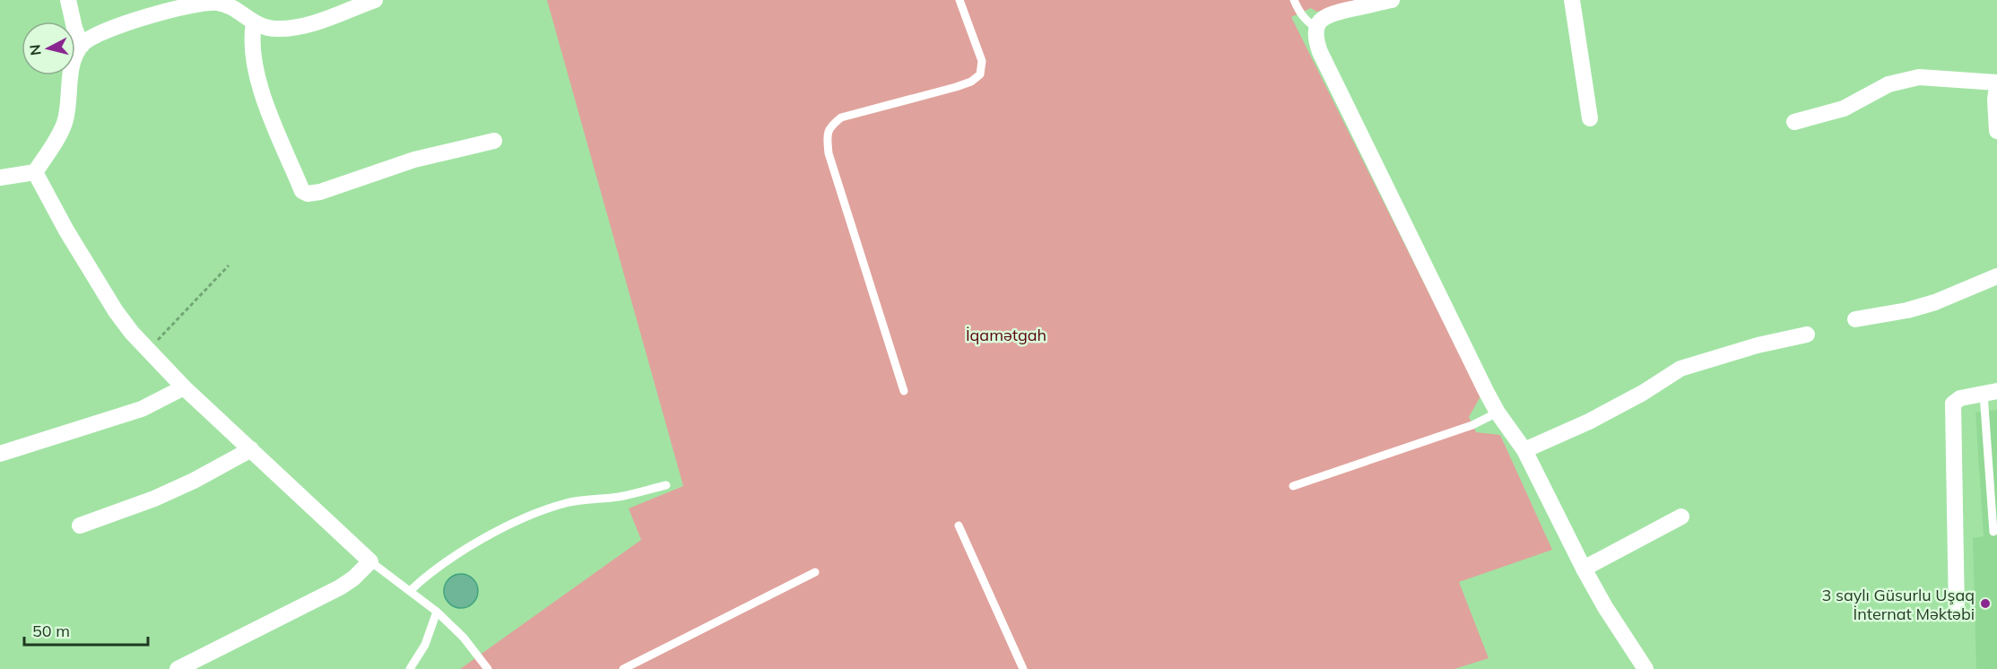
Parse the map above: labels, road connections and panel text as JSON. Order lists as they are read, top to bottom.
{
  "parks": ["İqamətgah"],
  "places": ["3 saylı Güsurlu Uşaq İnternat Məktəbi"],
  "scale_bar": "50 m",
  "north": "left"
}
